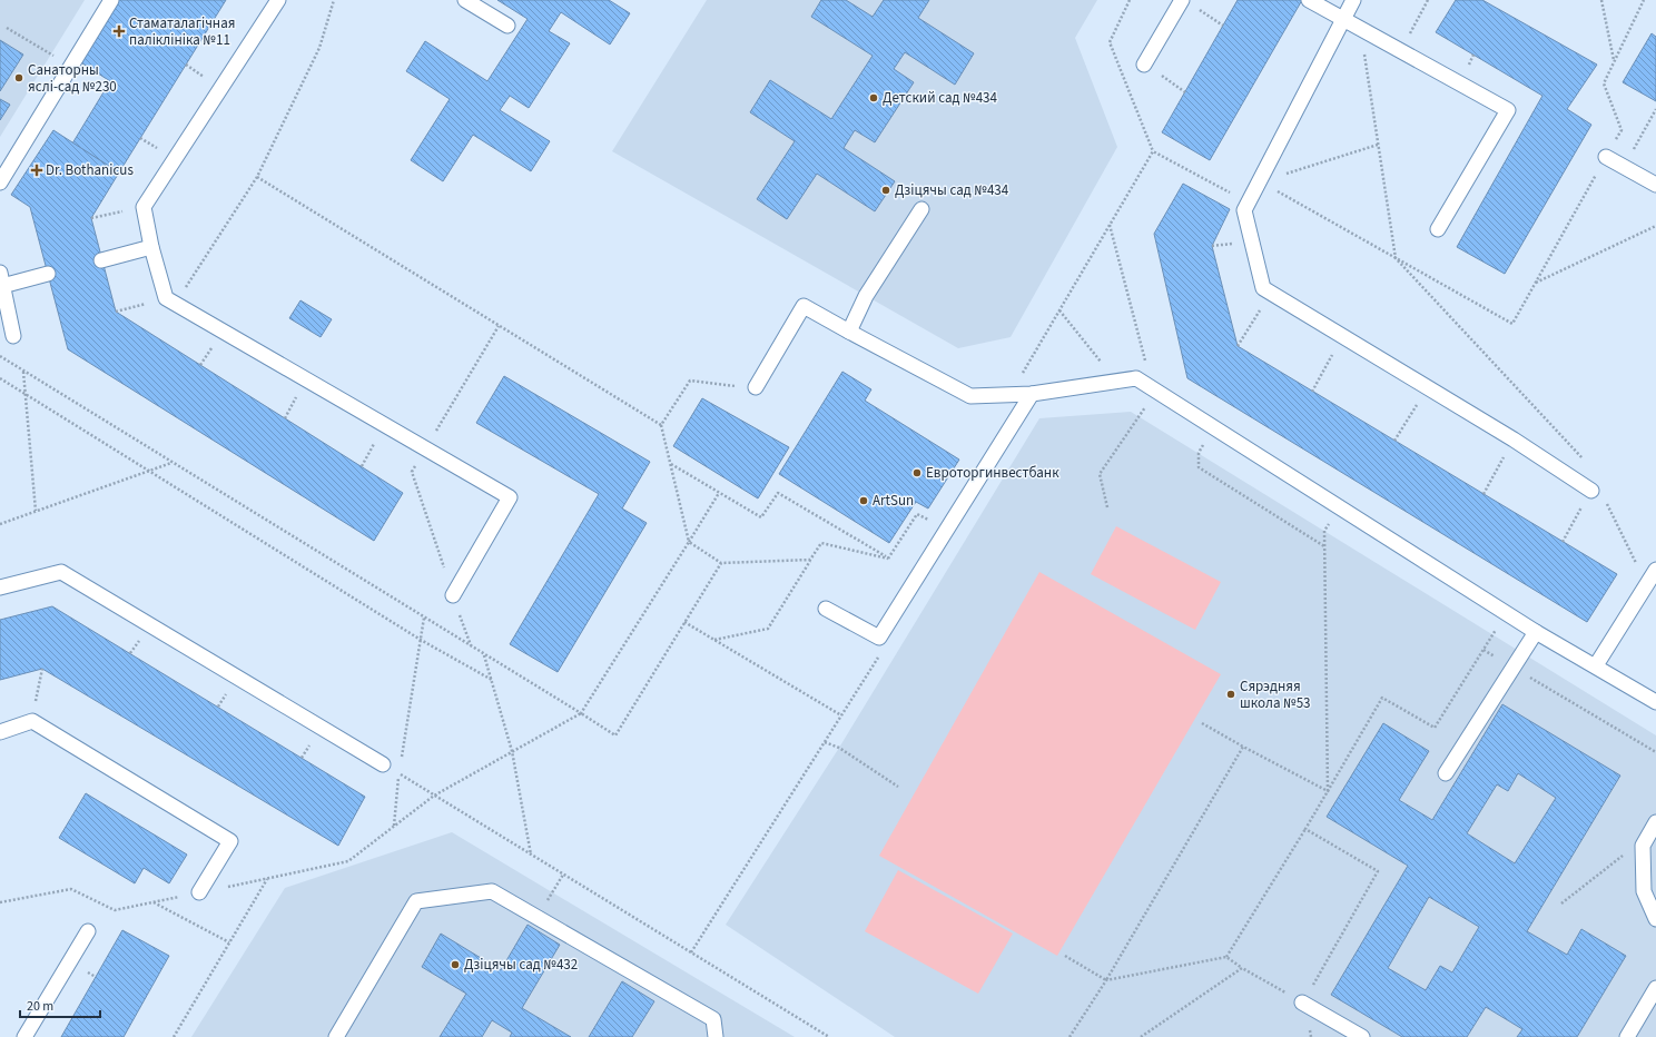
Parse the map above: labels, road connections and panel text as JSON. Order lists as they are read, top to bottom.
{
  "places": {
    "health": ["Стаматалагічная паліклініка №11", "Dr. Bothanicus"],
    "other": [
      "Санаторны яслі-сад №230",
      "Детский сад №434",
      "Дзіцячы сад №434",
      "Евроторгинвестбанк",
      "ArtSun",
      "Сярэдняя школа №53",
      "Дзіцячы сад №432"
    ]
  },
  "scale_bar": "20 m"
}
